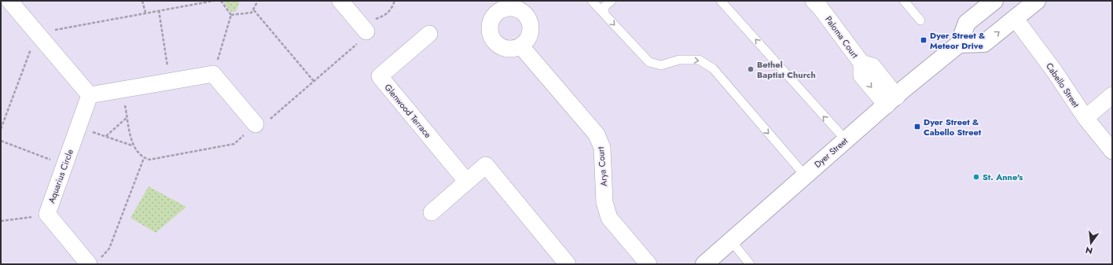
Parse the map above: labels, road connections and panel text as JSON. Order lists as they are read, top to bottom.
{
  "streets": {
    "main road": ["Dyer Street"],
    "street": [
      "Paloma Court",
      "Cabello Street",
      "Glenwood Terrace",
      "Arya Court",
      "Aquarius Circle"
    ]
  },
  "crossings": [
    ["Paloma Court", "Dyer Street"]
  ],
  "places": {
    "transit": ["Dyer Street & Meteor Drive", "Dyer Street & Cabello Street"],
    "other": ["Bethel Baptist Church", "St. Anne's"]
  },
  "north": "bottom"
}
